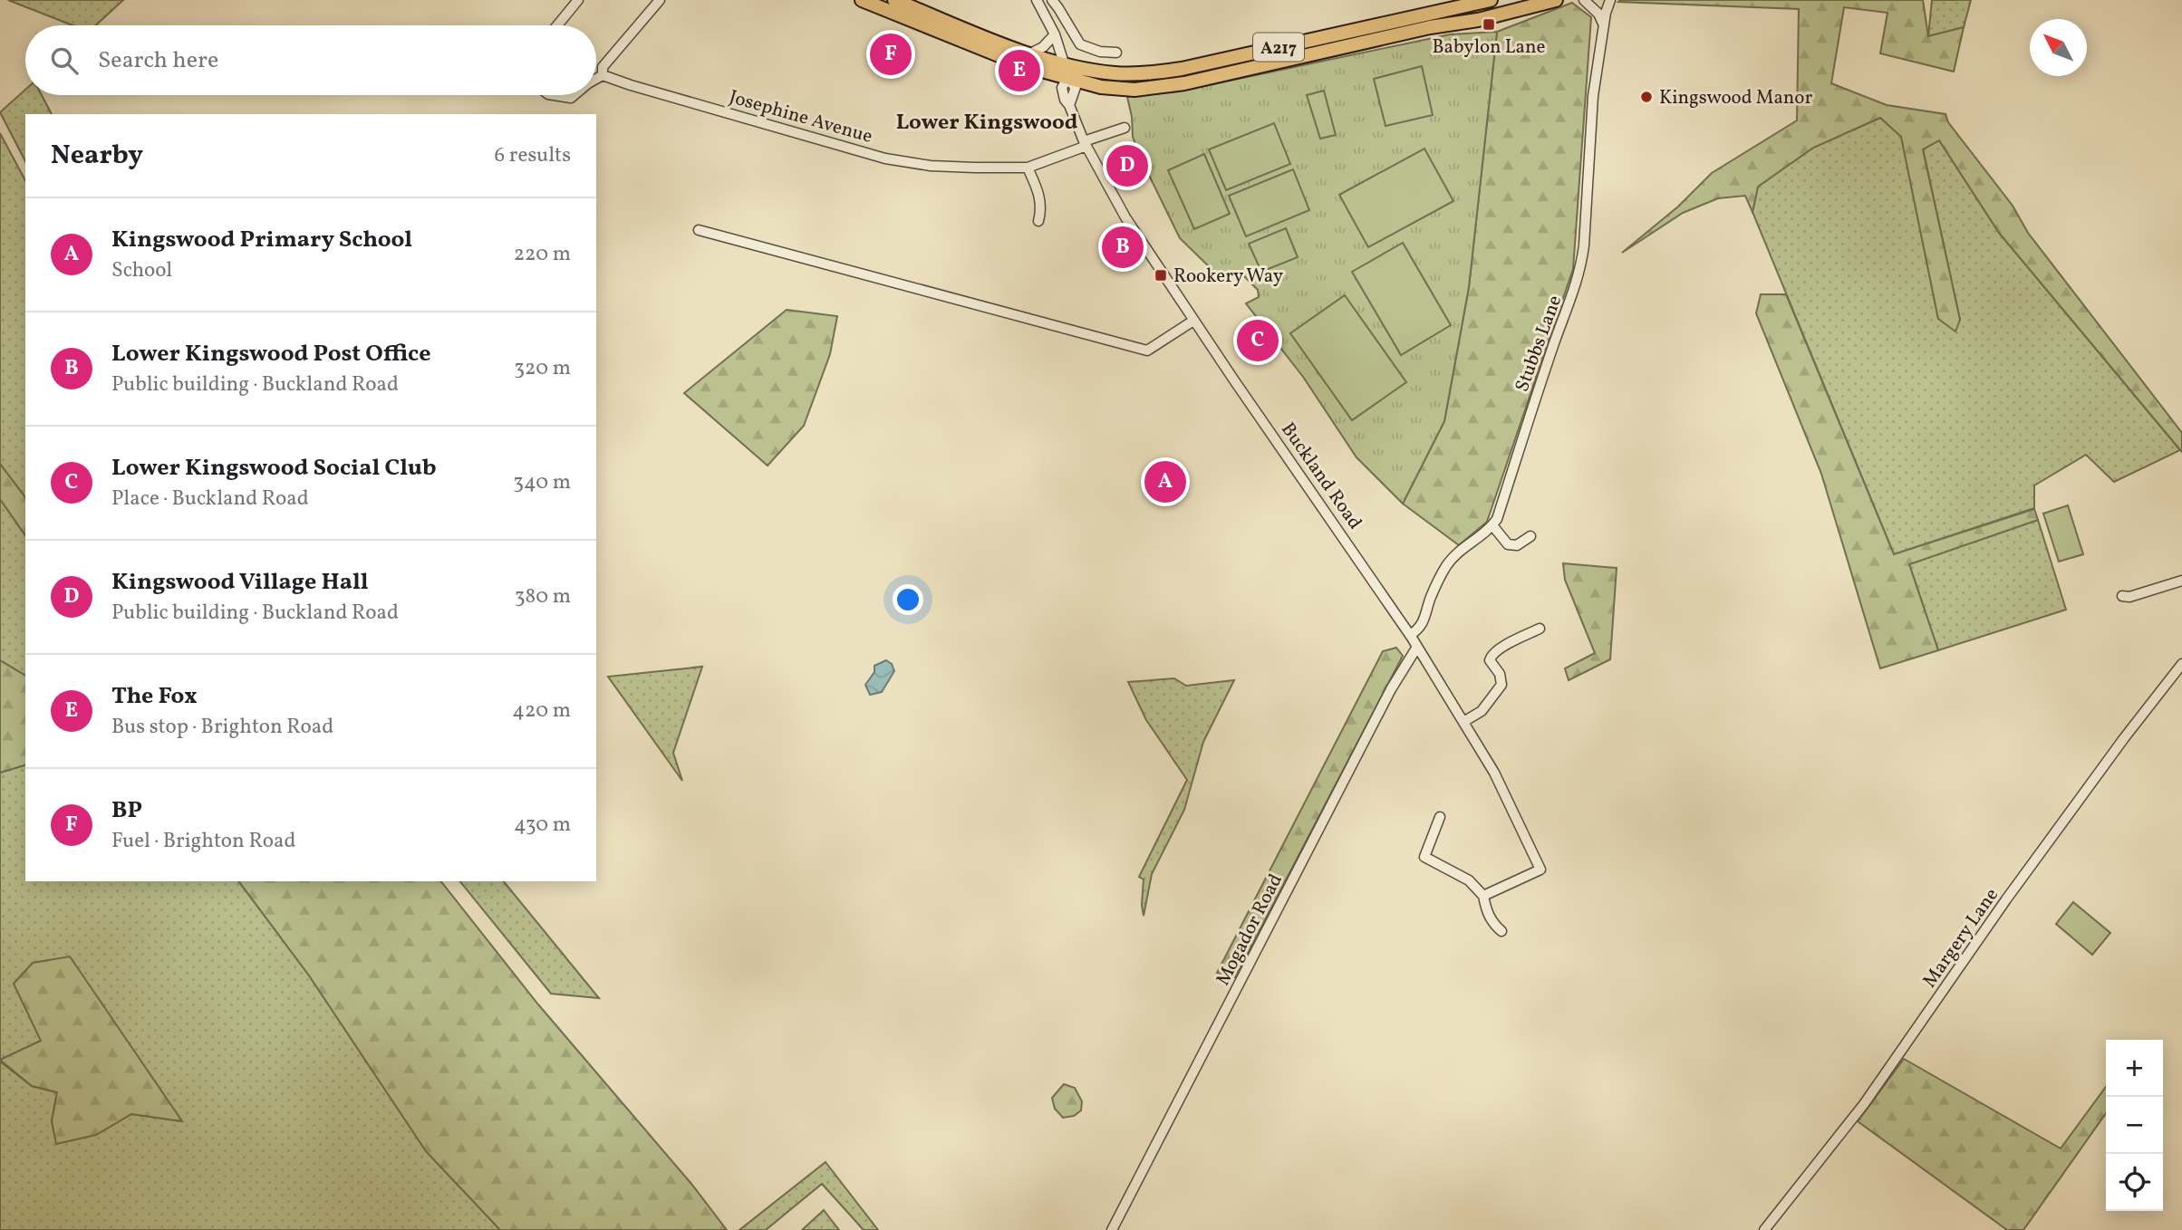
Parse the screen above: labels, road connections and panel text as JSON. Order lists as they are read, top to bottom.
{
  "streets": {
    "highway": ["A217"],
    "street": [
      "Josephine Avenue",
      "Stubbs Lane",
      "Buckland Road",
      "Mogador Road",
      "Margery Lane"
    ]
  },
  "crossings": [
    ["A217", "Buckland Road"],
    ["Josephine Avenue", "Buckland Road"],
    ["Buckland Road", "Mogador Road"]
  ],
  "districts": ["Lower Kingswood"],
  "places": {
    "transit": ["Babylon Lane", "Rookery Way"],
    "other": ["Kingswood Manor"]
  },
  "north": "top left",
  "page": {
    "search": "Search here",
    "pins": [
      "F",
      "E",
      "D",
      "B",
      "C",
      "A"
    ],
    "heading": ["Nearby", "6 results"],
    "list": [
      {
        "mark": "A",
        "name": "Kingswood Primary School",
        "note": "School",
        "value": "220 m"
      },
      {
        "mark": "B",
        "name": "Lower Kingswood Post Office",
        "note": "Public building · Buckland Road",
        "value": "320 m"
      },
      {
        "mark": "C",
        "name": "Lower Kingswood Social Club",
        "note": "Place · Buckland Road",
        "value": "340 m"
      },
      {
        "mark": "D",
        "name": "Kingswood Village Hall",
        "note": "Public building · Buckland Road",
        "value": "380 m"
      },
      {
        "mark": "E",
        "name": "The Fox",
        "note": "Bus stop · Brighton Road",
        "value": "420 m"
      },
      {
        "mark": "F",
        "name": "BP",
        "note": "Fuel · Brighton Road",
        "value": "430 m"
      }
    ],
    "map_buttons": ["+", "−"]
  }
}
